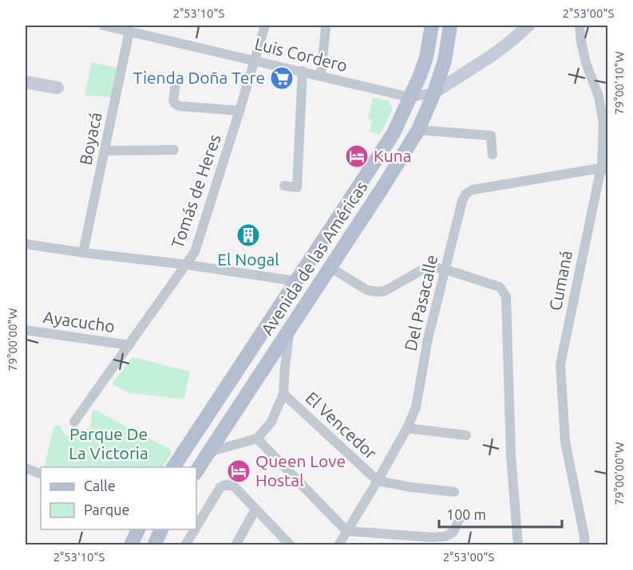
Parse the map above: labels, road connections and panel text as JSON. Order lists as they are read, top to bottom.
{
  "streets": {
    "main road": ["Avenida de las Américas"],
    "street": [
      "Luis Cordero",
      "Boyacá",
      "Tomás de Heres",
      "Cumaná",
      "Del Pasacalle",
      "Ayacucho",
      "El Vencedor"
    ]
  },
  "crossings": [
    ["Luis Cordero", "Boyacá"],
    ["Luis Cordero", "Tomás de Heres"],
    ["Luis Cordero", "Avenida de las Américas"],
    ["Tomás de Heres", "Ayacucho"],
    ["Cumaná", "Del Pasacalle"],
    ["Del Pasacalle", "El Vencedor"]
  ],
  "parks": ["Parque De La Victoria"],
  "places": {
    "supermarket": ["Tienda Doña Tere"],
    "hotel": ["Kuna", "Queen Love Hostal"],
    "building": ["El Nogal"]
  },
  "legend": ["Calle", "Parque"],
  "scale_bar": "100 m",
  "coordinates": [
    "2°53'10\"S",
    "2°53'00\"S",
    "79°00'10\"W",
    "79°00'00\"W"
  ]
}
